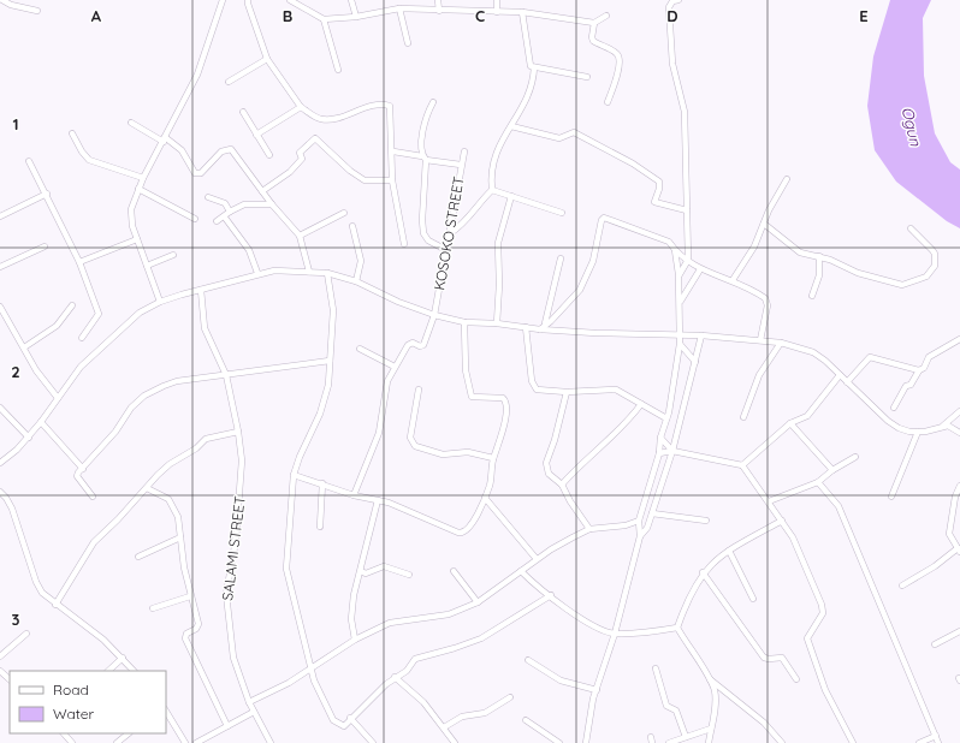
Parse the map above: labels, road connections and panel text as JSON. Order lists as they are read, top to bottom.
{
  "streets": {
    "street": ["KOSOKO STREET", "SALAMI STREET"]
  },
  "water": ["Ogun"],
  "legend": ["Road", "Water"],
  "grid": {
    "columns": [
      "A",
      "B",
      "C",
      "D",
      "E"
    ],
    "rows": ["1", "2", "3"]
  }
}
